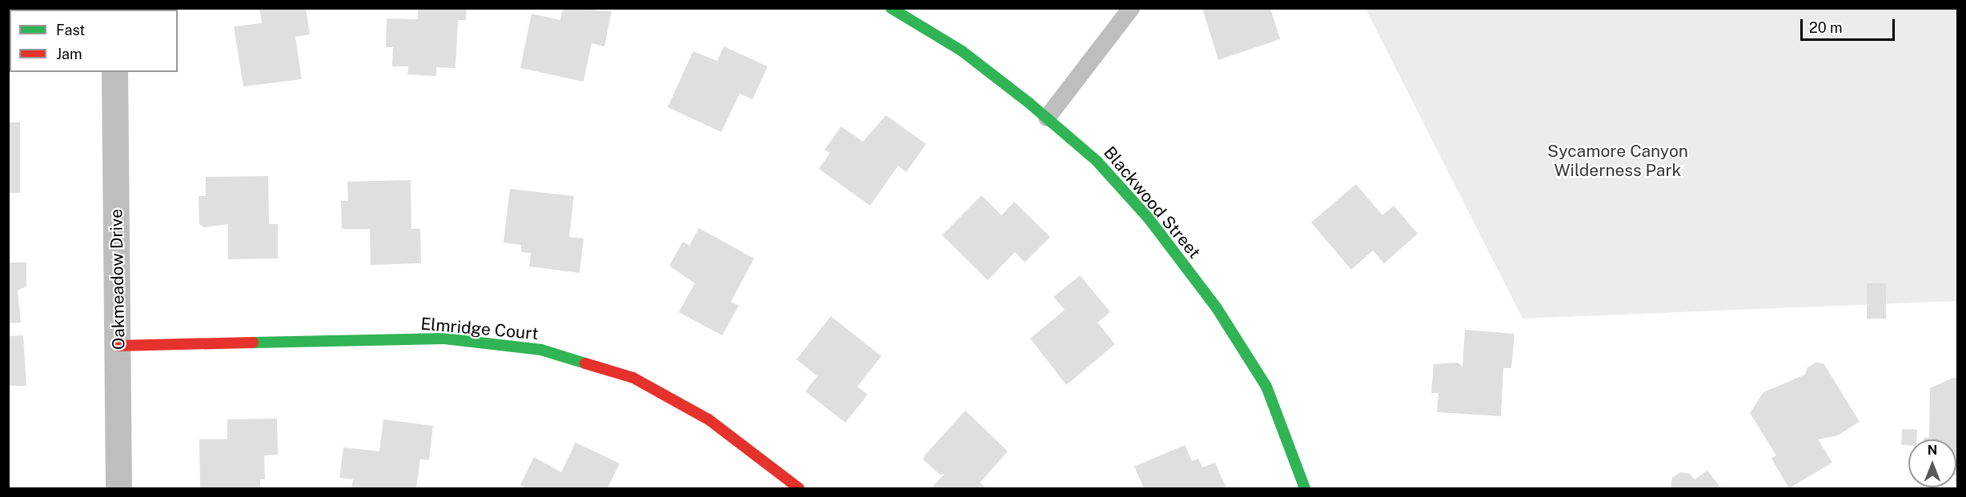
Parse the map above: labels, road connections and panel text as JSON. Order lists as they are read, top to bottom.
{
  "streets": {
    "street": ["Blackwood Street", "Oakmeadow Drive", "Elmridge Court"]
  },
  "crossings": [
    ["Oakmeadow Drive", "Elmridge Court"]
  ],
  "parks": ["Sycamore Canyon Wilderness Park"],
  "legend": ["Fast", "Jam"],
  "scale_bar": "20 m",
  "north": "top"
}
